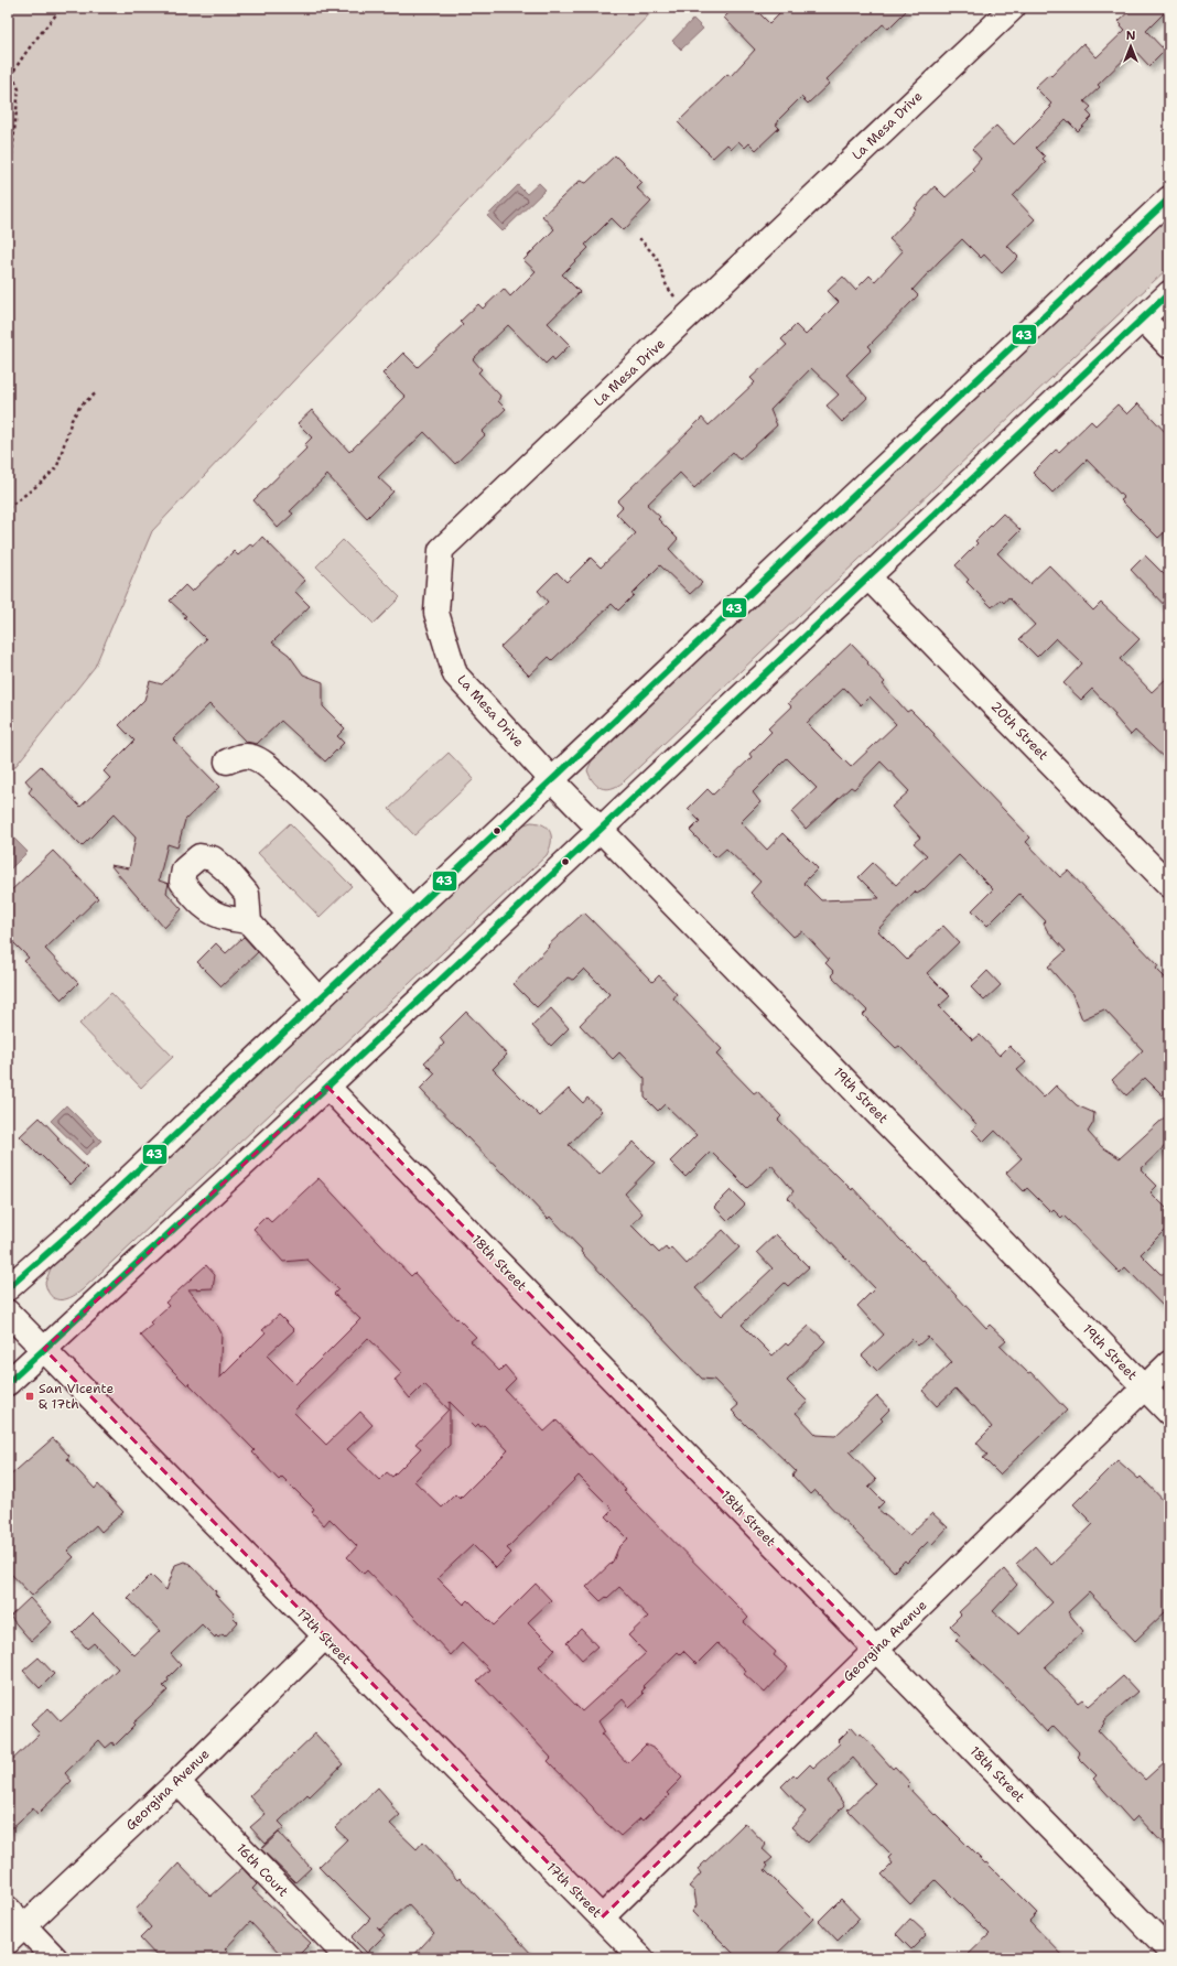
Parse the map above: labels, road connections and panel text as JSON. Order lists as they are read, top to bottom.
{
  "streets": {
    "street": [
      "La Mesa Drive",
      "20th Street",
      "19th Street",
      "18th Street",
      "17th Street",
      "Georgina Avenue",
      "16th Court"
    ]
  },
  "crossings": [
    ["La Mesa Drive", "19th Street"],
    ["19th Street", "Georgina Avenue"],
    ["18th Street", "Georgina Avenue"],
    ["17th Street", "Georgina Avenue"],
    ["Georgina Avenue", "16th Court"]
  ],
  "places": {
    "transit": ["San Vicente & 17th"]
  },
  "lines": ["transit line 43"],
  "north": "top"
}
